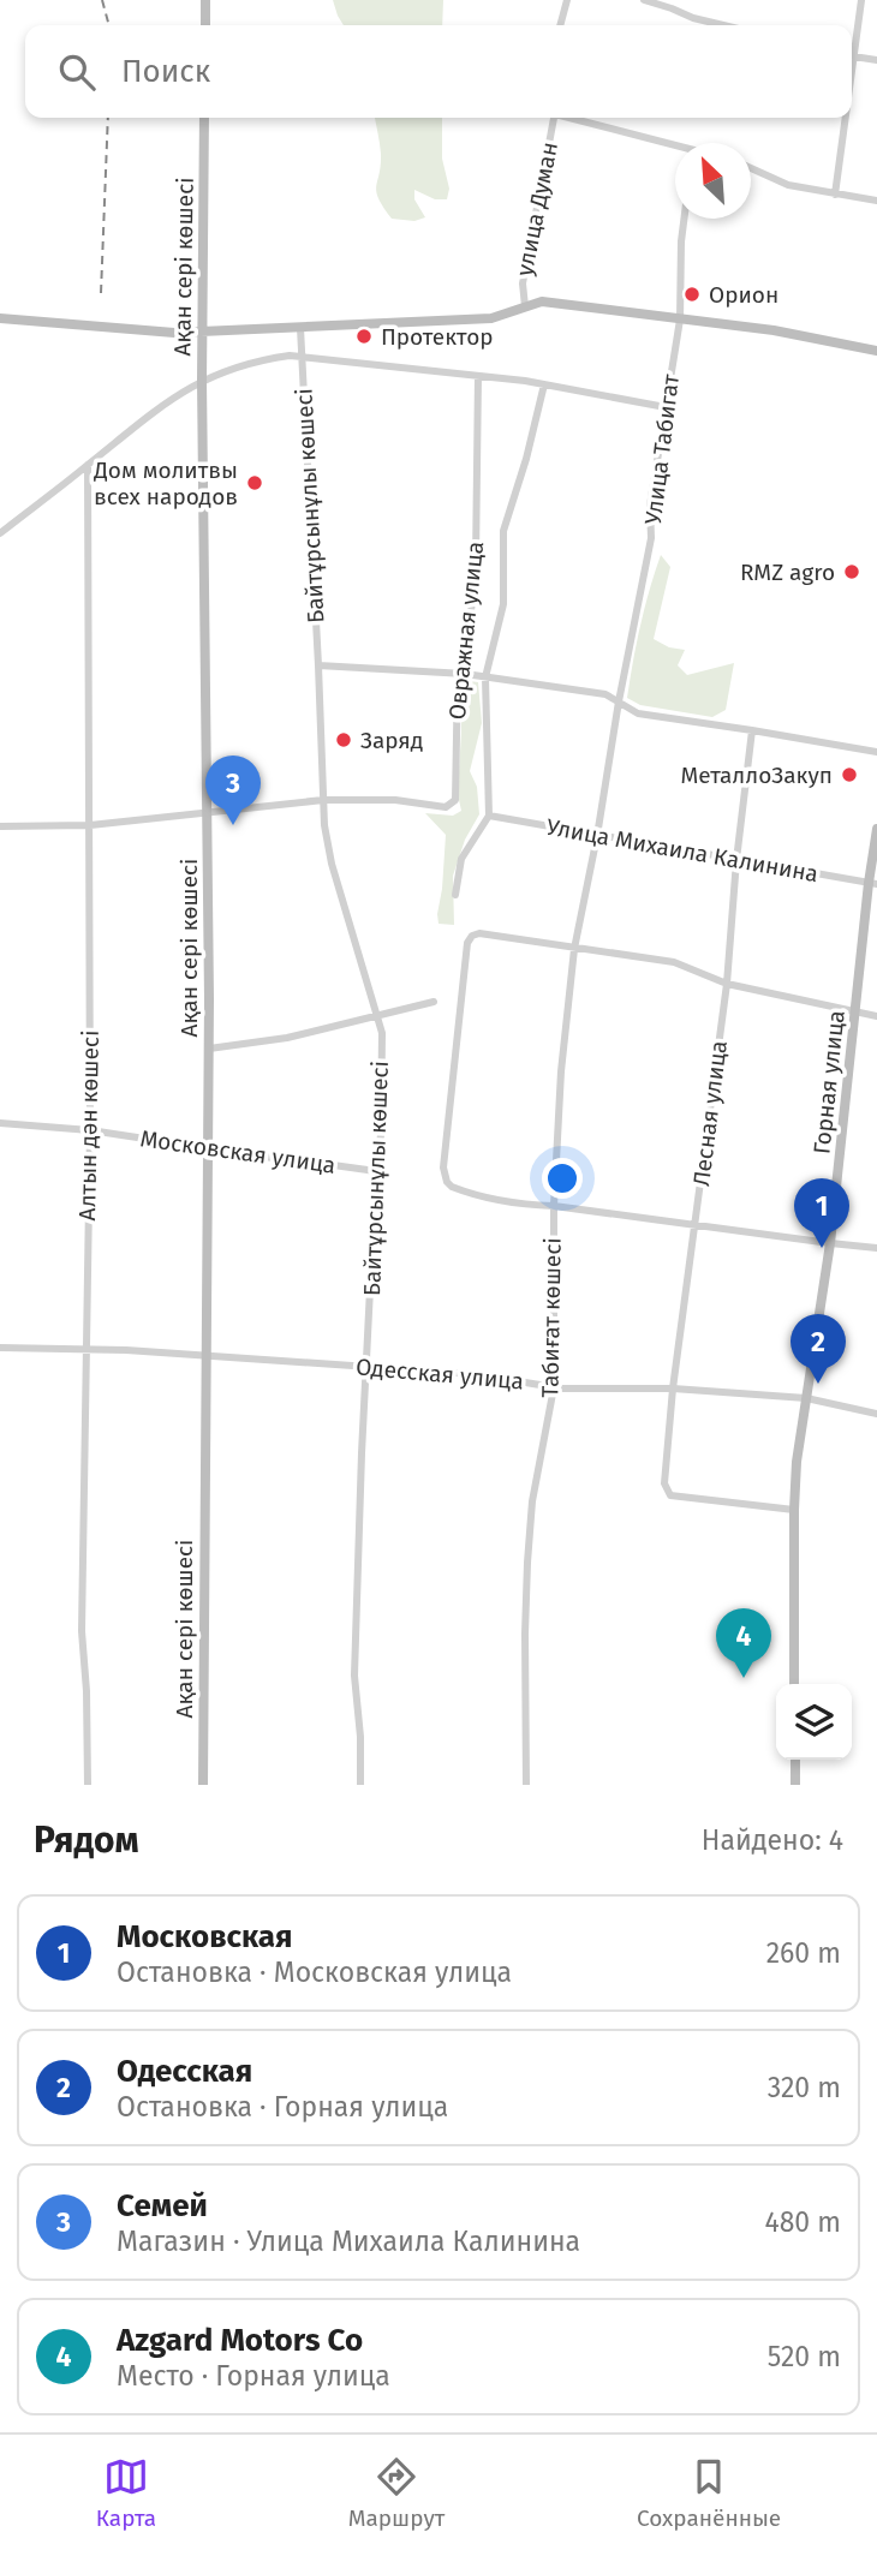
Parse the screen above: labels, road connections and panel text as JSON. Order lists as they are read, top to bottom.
{
  "streets": {
    "street": [
      "улица Думан",
      "Ақан сері көшесі",
      "Улица Табигат",
      "Байтұрсынұлы көшесі",
      "Овражная улица",
      "Улица Михаила Калинина",
      "Горная улица",
      "Лесная улица",
      "Алтын дән көшесі",
      "Московская улица",
      "Табиғат көшесі",
      "Одесская улица"
    ]
  },
  "crossings": [
    ["Ақан сері көшесі", "Московская улица"],
    ["Ақан сері көшесі", "Одесская улица"],
    ["Улица Табигат", "Табиғат көшесі"],
    ["Байтұрсынұлы көшесі", "Овражная улица"],
    ["Байтұрсынұлы көшесі", "Московская улица"],
    ["Байтұрсынұлы көшесі", "Одесская улица"],
    ["Овражная улица", "Улица Михаила Калинина"],
    ["Улица Михаила Калинина", "Горная улица"],
    ["Улица Михаила Калинина", "Лесная улица"],
    ["Улица Михаила Калинина", "Табиғат көшесі"],
    ["Горная улица", "Лесная улица"],
    ["Горная улица", "Одесская улица"],
    ["Лесная улица", "Одесская улица"],
    ["Алтын дән көшесі", "Московская улица"],
    ["Алтын дән көшесі", "Одесская улица"],
    ["Табиғат көшесі", "Одесская улица"]
  ],
  "places": [
    "Орион",
    "Протектор",
    "Дом молитвы всех народов",
    "RMZ agro",
    "Заряд",
    "МеталлоЗакуп"
  ],
  "north": "top left",
  "page": {
    "search": "Поиск",
    "pins": [
      "3",
      "1",
      "2",
      "4"
    ],
    "heading": ["Рядом", "Найдено: 4"],
    "list": [
      {
        "mark": "1",
        "name": "Московская",
        "note": "Остановка · Московская улица",
        "value": "260 m"
      },
      {
        "mark": "2",
        "name": "Одесская",
        "note": "Остановка · Горная улица",
        "value": "320 m"
      },
      {
        "mark": "3",
        "name": "Семей",
        "note": "Магазин · Улица Михаила Калинина",
        "value": "480 m"
      },
      {
        "mark": "4",
        "name": "Azgard Motors Co",
        "note": "Место · Горная улица",
        "value": "520 m"
      }
    ],
    "nav": ["Карта", "Маршрут", "Сохранённые"]
  }
}
